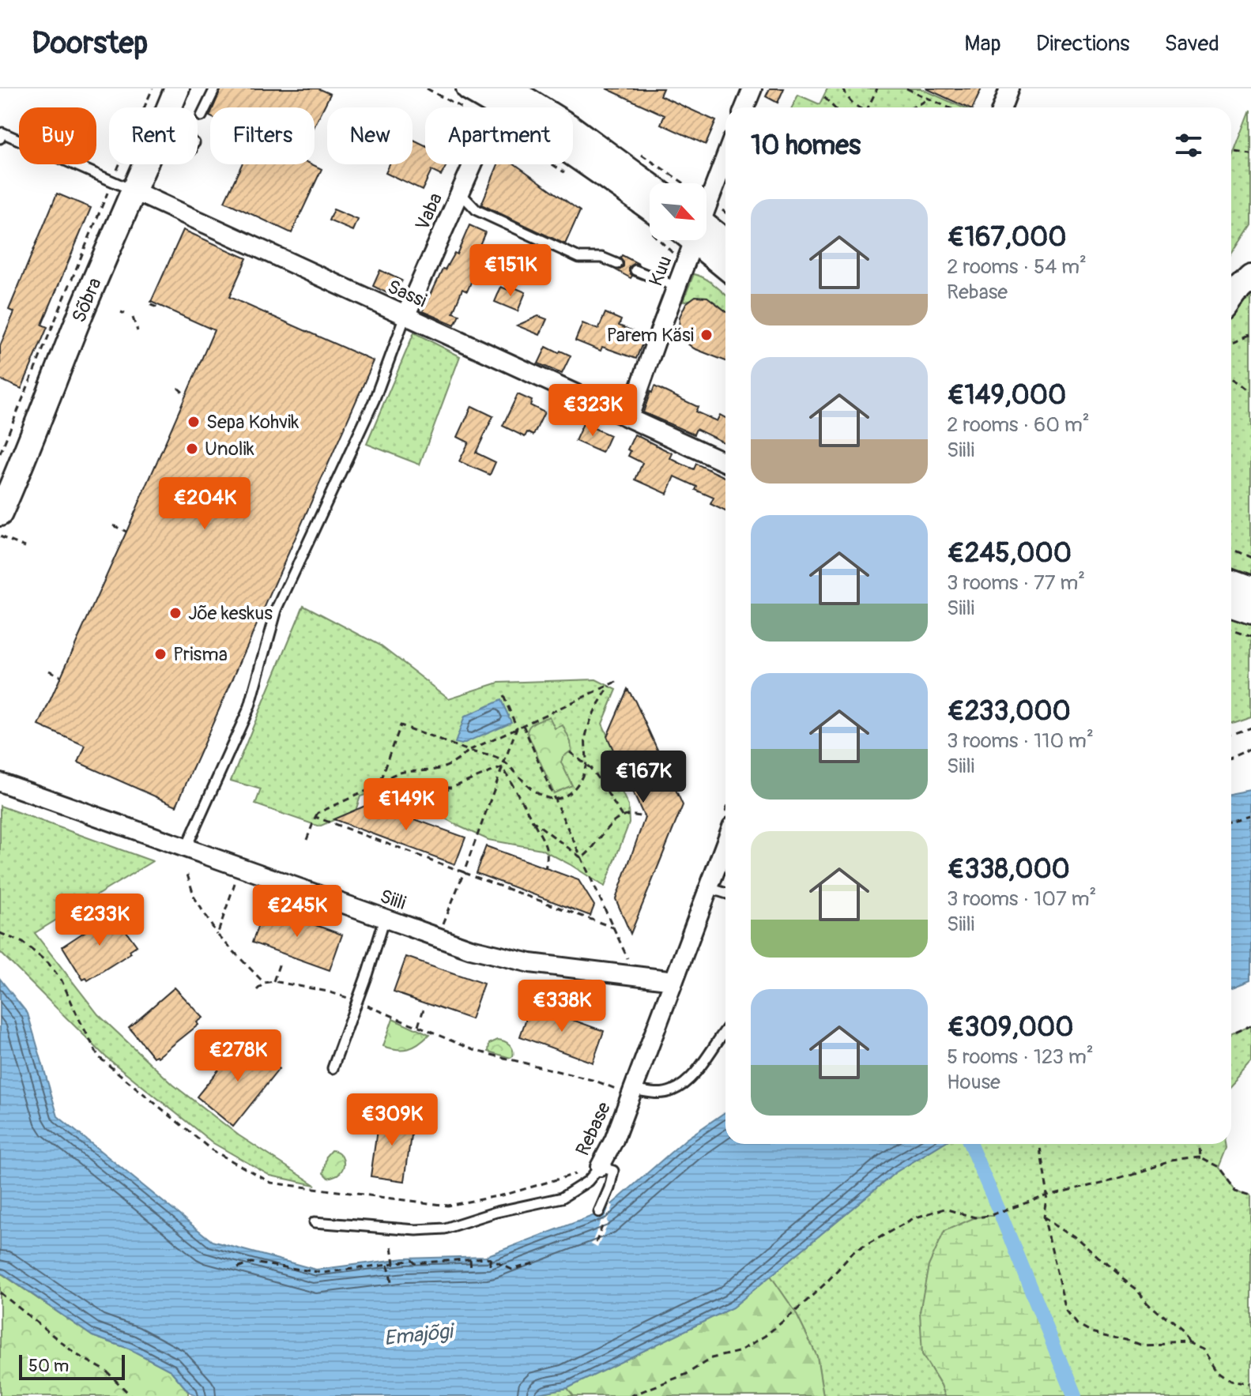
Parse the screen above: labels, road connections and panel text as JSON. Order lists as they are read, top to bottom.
{
  "streets": {
    "main road": ["Sõbra"],
    "street": [
      "Vaba",
      "Kuu",
      "Sassi",
      "Siili",
      "Rebase"
    ]
  },
  "crossings": [
    ["Vaba", "Sassi"],
    ["Kuu", "Sassi"],
    ["Sassi", "Sõbra"],
    ["Siili", "Rebase"]
  ],
  "water": ["Emajõgi"],
  "places": [
    "Parem Käsi",
    "Sepa Kohvik",
    "Unolik",
    "Jõe keskus",
    "Prisma"
  ],
  "scale_bar": "50 m",
  "north": "bottom right",
  "page": {
    "header": "Doorstep",
    "nav": ["Map", "Directions", "Saved"],
    "chip": [
      "Buy",
      "Rent",
      "Filters",
      "New",
      "Apartment"
    ],
    "heading": "10 homes",
    "list": [
      {
        "name": "€167,000",
        "note": "2 rooms · 54 m² · Rebase"
      },
      {
        "name": "€149,000",
        "note": "2 rooms · 60 m² · Siili"
      },
      {
        "name": "€245,000",
        "note": "3 rooms · 77 m² · Siili"
      },
      {
        "name": "€233,000",
        "note": "3 rooms · 110 m² · Siili"
      },
      {
        "name": "€338,000",
        "note": "3 rooms · 107 m² · Siili"
      },
      {
        "name": "€309,000",
        "note": "5 rooms · 123 m² · House"
      }
    ],
    "price": [
      "€151K",
      "€323K",
      "€204K",
      "€167K",
      "€149K",
      "€245K",
      "€233K",
      "€338K",
      "€278K",
      "€309K"
    ],
    "scale": "50 m"
  }
}
